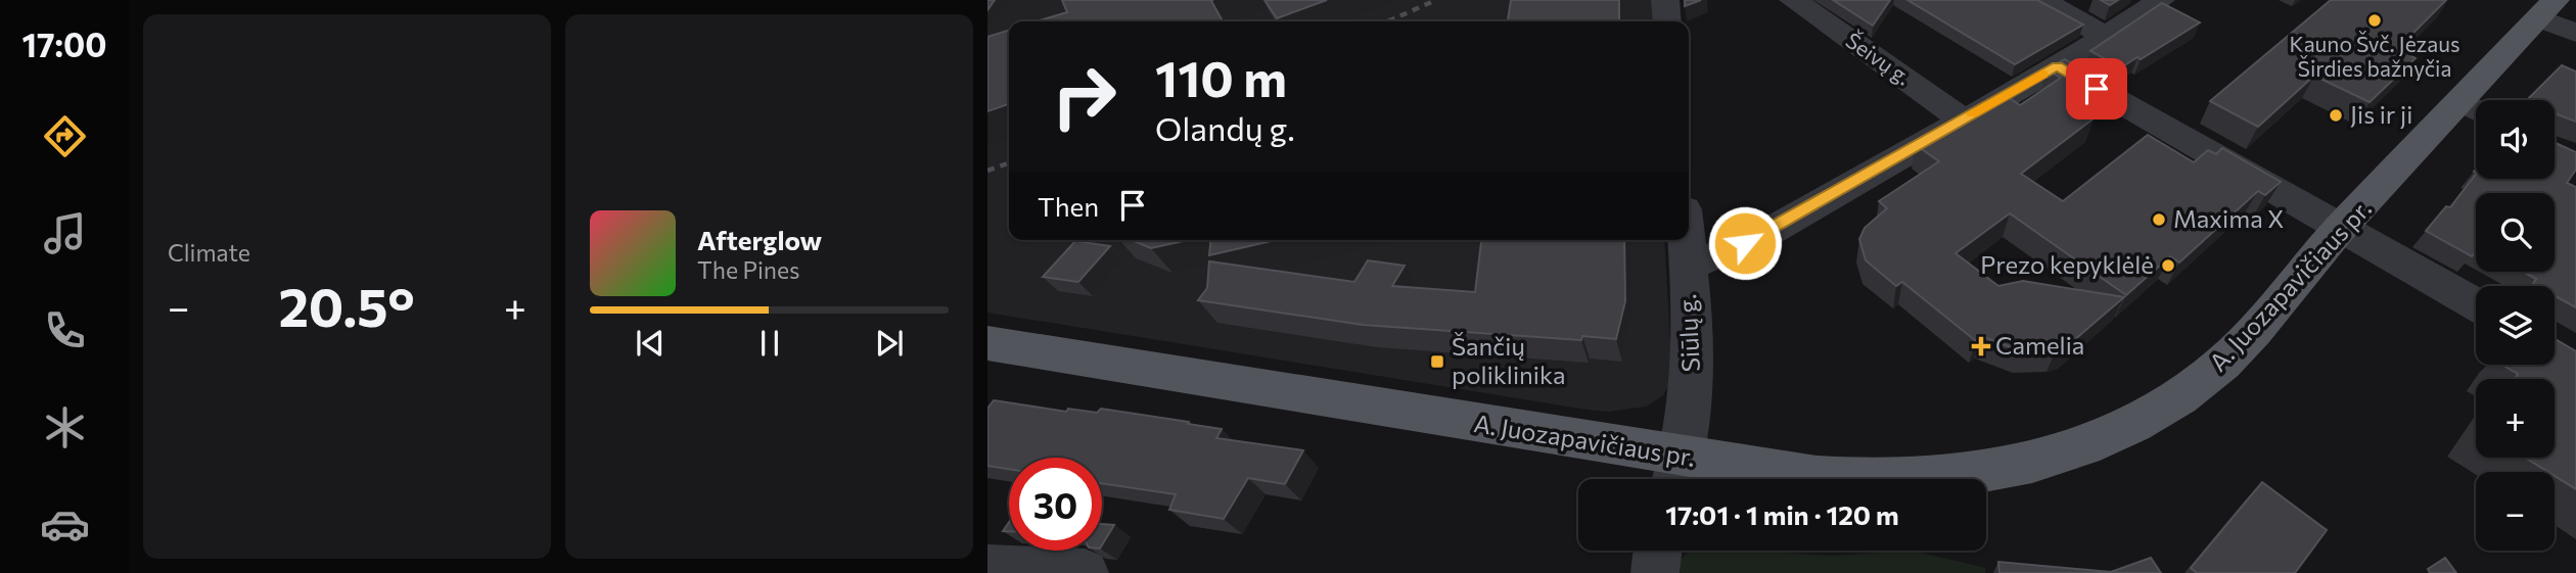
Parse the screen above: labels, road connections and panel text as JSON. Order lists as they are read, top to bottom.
{
  "streets": {
    "main road": ["A. Juozapavičiaus pr."],
    "street": ["Šeivų g.", "Siūlų g."]
  },
  "crossings": [
    ["A. Juozapavičiaus pr.", "Siūlų g."]
  ],
  "places": {
    "other": [
      "Kauno Švč. Jėzaus Širdies bažnyčia",
      "Jis ir ji",
      "Maxima X",
      "Prezo kepyklėlė"
    ],
    "health": ["Camelia"],
    "transit": ["Šančių poliklinika"]
  },
  "page": {
    "tabs": "17:00",
    "tile": "Climate",
    "turn": ["110 m", "Olandų g."],
    "map_buttons": ["+", "−"],
    "then": "Then",
    "song": ["Afterglow", "The Pines"],
    "heat": ["−", "20.5°", "+"],
    "limit": "30",
    "trip": "17:01 · 1 min · 120 m"
  }
}
